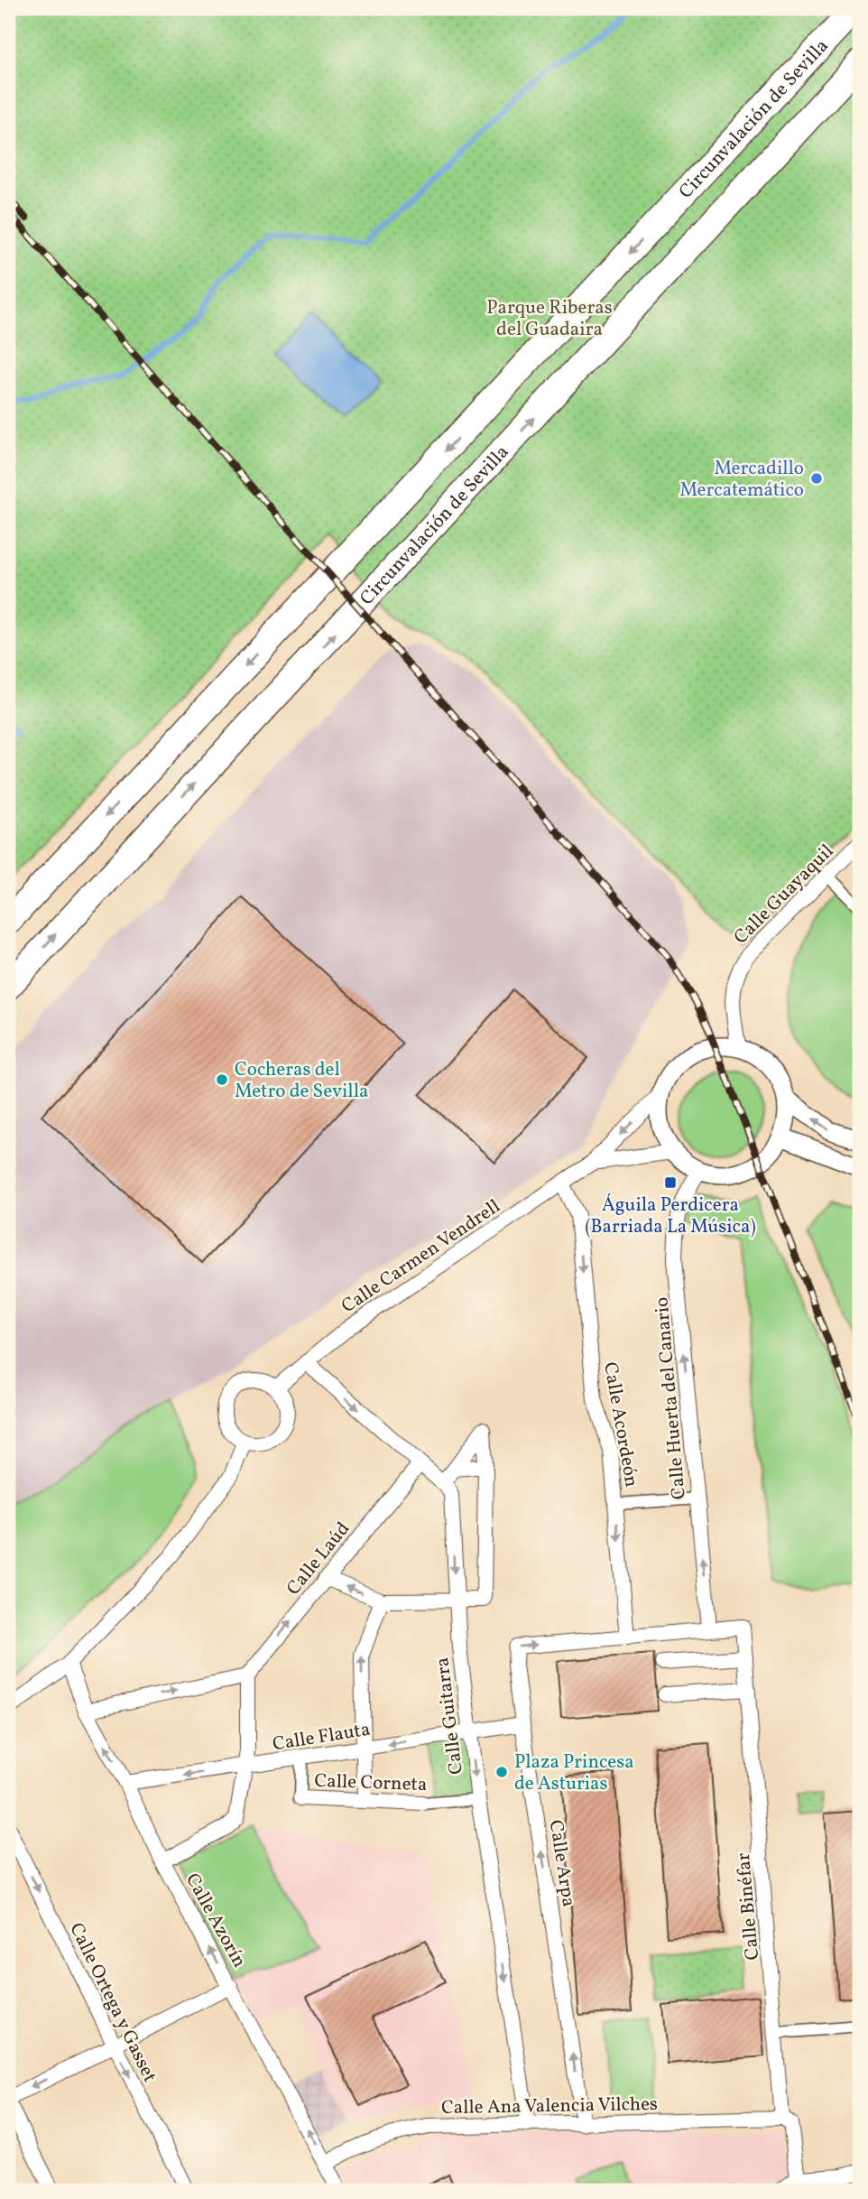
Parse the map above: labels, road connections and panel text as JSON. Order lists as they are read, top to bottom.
{
  "streets": {
    "highway": ["Circunvalación de Sevilla"],
    "street": [
      "Calle Guayaquil",
      "Calle Carmen Vendrell",
      "Calle Huerta del Canario",
      "Calle Acordeón",
      "Calle Laúd",
      "Calle Guitarra",
      "Calle Flauta",
      "Calle Corneta",
      "Calle Arpa",
      "Calle Binéfar",
      "Calle Azorín",
      "Calle Ortega y Gasset",
      "Calle Ana Valencia Vilches"
    ]
  },
  "crossings": [
    ["Calle Guayaquil", "Calle Carmen Vendrell"],
    ["Calle Guayaquil", "Calle Huerta del Canario"],
    ["Calle Carmen Vendrell", "Calle Huerta del Canario"],
    ["Calle Carmen Vendrell", "Calle Acordeón"],
    ["Calle Huerta del Canario", "Calle Arpa"],
    ["Calle Acordeón", "Calle Arpa"],
    ["Calle Guitarra", "Calle Flauta"],
    ["Calle Guitarra", "Calle Corneta"],
    ["Calle Guitarra", "Calle Ana Valencia Vilches"],
    ["Calle Flauta", "Calle Arpa"],
    ["Calle Flauta", "Calle Azorín"],
    ["Calle Arpa", "Calle Binéfar"],
    ["Calle Arpa", "Calle Ana Valencia Vilches"],
    ["Calle Binéfar", "Calle Ana Valencia Vilches"],
    ["Calle Azorín", "Calle Ana Valencia Vilches"]
  ],
  "one_way": [
    "Calle Huerta del Canario",
    "Calle Acordeón",
    "Calle Laúd",
    "Calle Guitarra",
    "Calle Arpa",
    "Calle Azorín",
    "Calle Ortega y Gasset"
  ],
  "parks": ["Parque Riberas del Guadaira"],
  "places": {
    "other": ["Mercadillo Mercatemático", "Cocheras del Metro de Sevilla", "Plaza Princesa de Asturias"],
    "transit": ["Águila Perdicera (Barriada La Música)"]
  }
}
